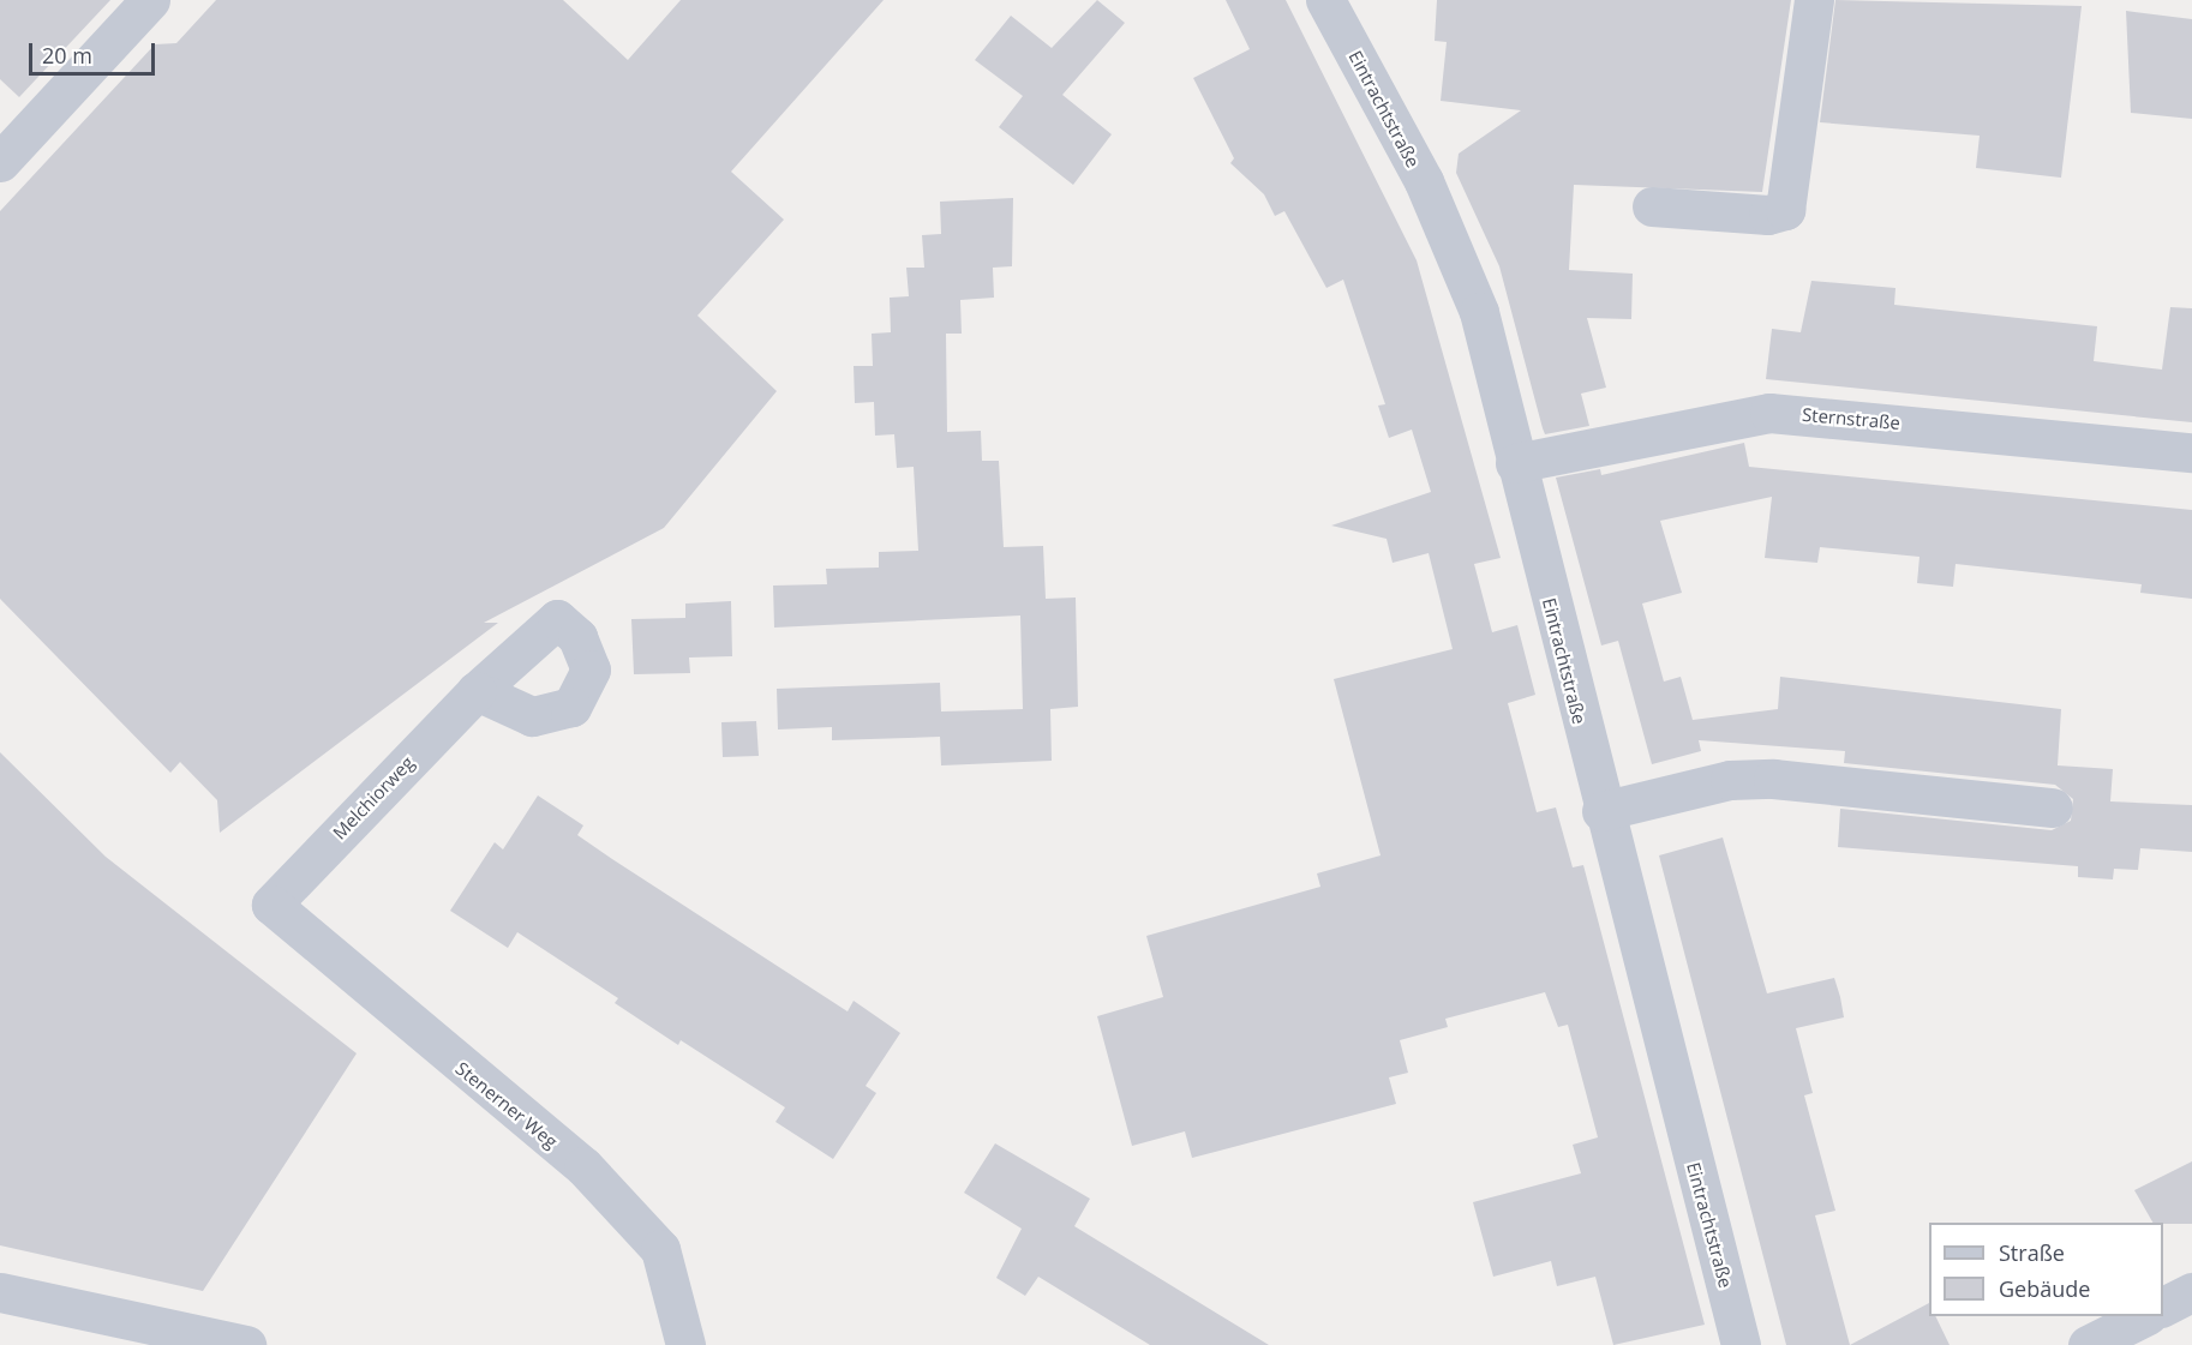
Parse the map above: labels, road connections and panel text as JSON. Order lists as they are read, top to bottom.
{
  "streets": {
    "street": [
      "Eintrachtstraße",
      "Sternstraße",
      "Melchiorweg",
      "Stenerner Weg"
    ]
  },
  "crossings": [
    ["Eintrachtstraße", "Sternstraße"],
    ["Melchiorweg", "Stenerner Weg"]
  ],
  "legend": ["Straße", "Gebäude"],
  "scale_bar": "20 m"
}
